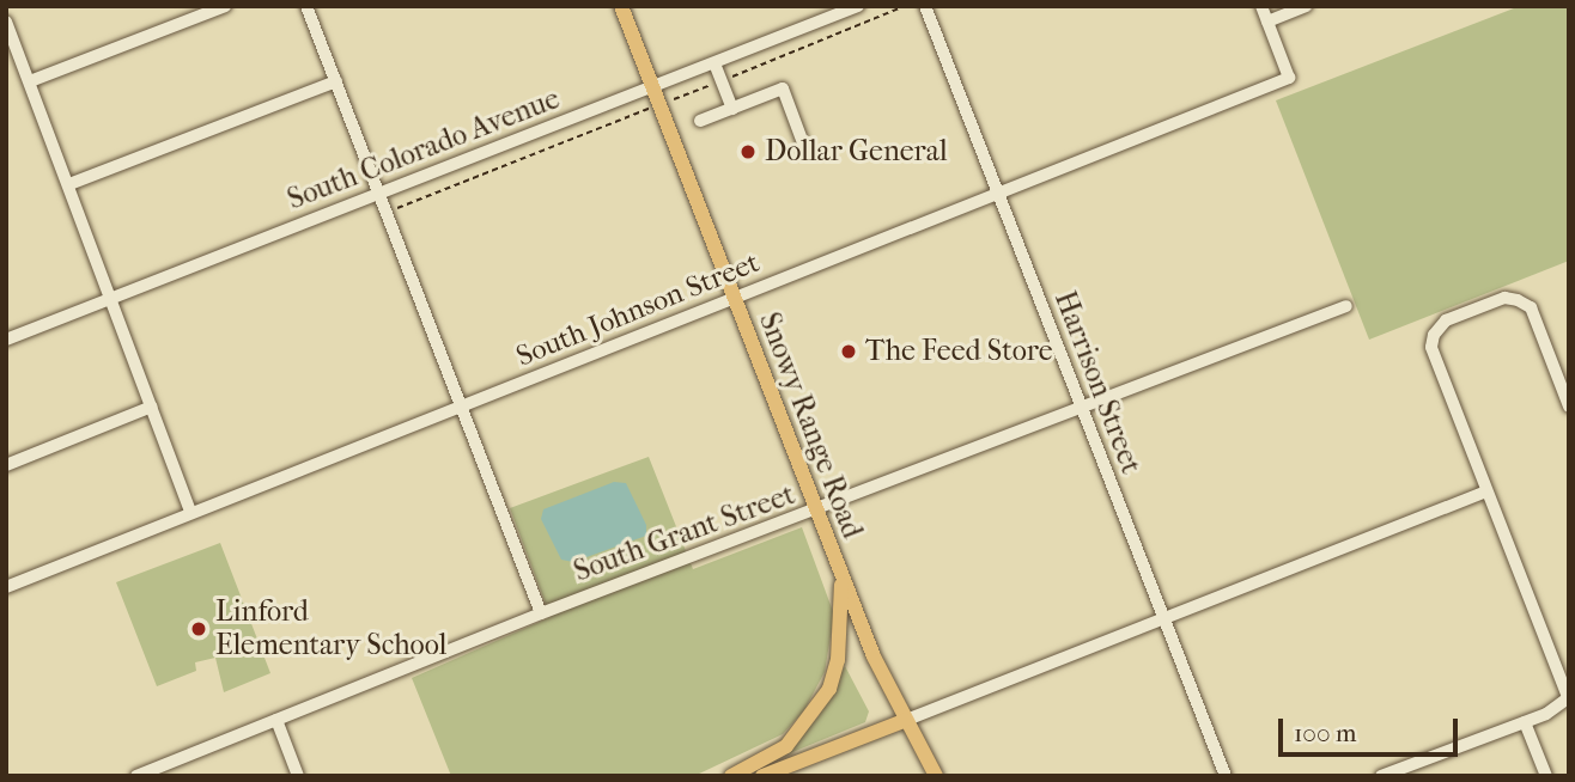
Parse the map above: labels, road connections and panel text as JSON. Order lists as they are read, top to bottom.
{
  "streets": {
    "main road": ["Snowy Range Road"],
    "street": [
      "South Colorado Avenue",
      "South Johnson Street",
      "Harrison Street",
      "South Grant Street"
    ]
  },
  "crossings": [
    ["South Colorado Avenue", "Snowy Range Road"],
    ["South Johnson Street", "Harrison Street"],
    ["South Johnson Street", "Snowy Range Road"],
    ["Harrison Street", "South Grant Street"],
    ["Snowy Range Road", "South Grant Street"]
  ],
  "places": ["Dollar General", "The Feed Store", "Linford Elementary School"],
  "scale_bar": "100 m"
}
